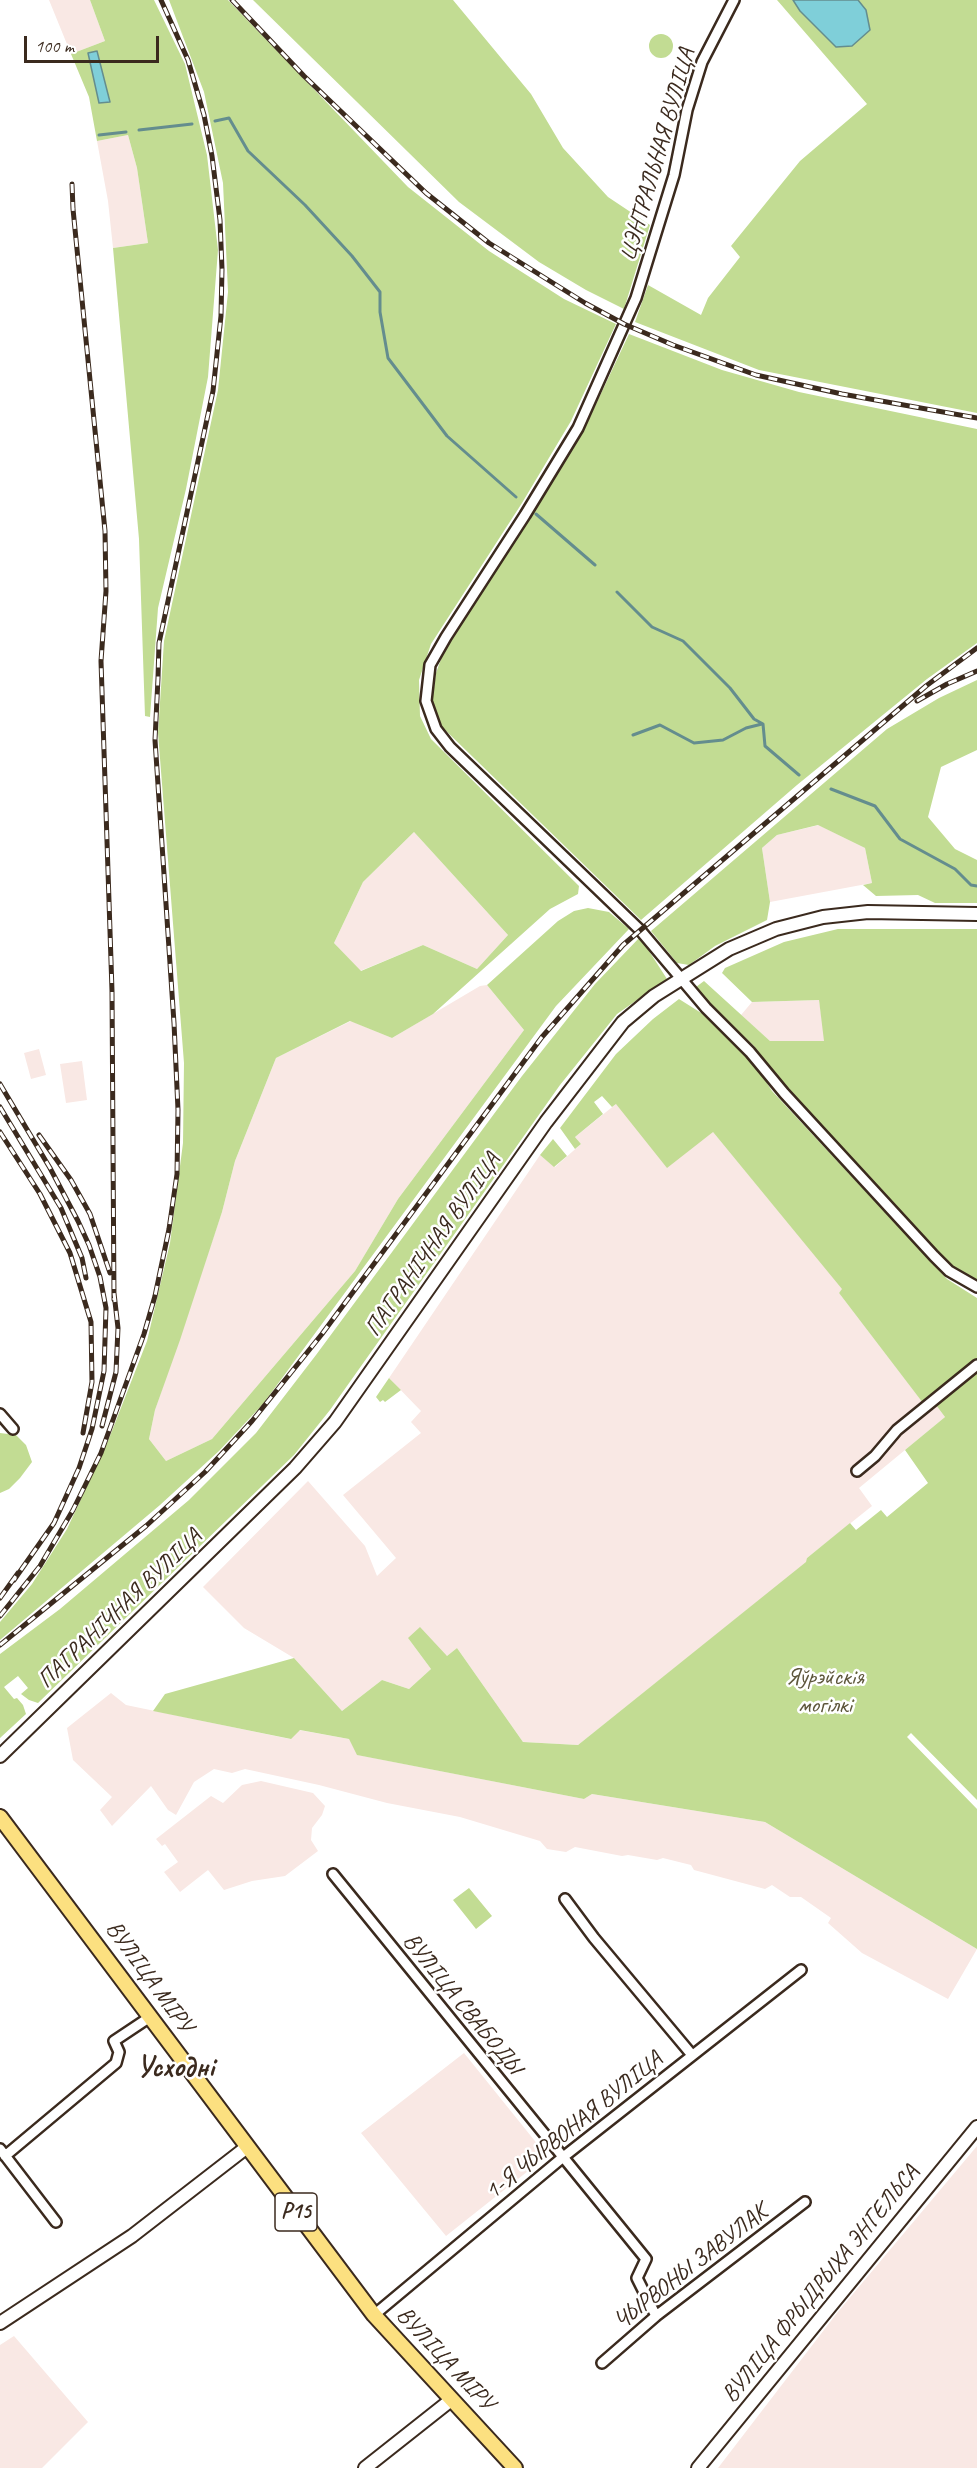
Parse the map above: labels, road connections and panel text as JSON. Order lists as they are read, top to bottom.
{
  "streets": {
    "main road": ["ВУЛІЦА МІРУ", "Р15"],
    "street": [
      "ЦЭНТРАЛЬНАЯ ВУЛІЦА",
      "ПАГРАНІЧНАЯ ВУЛІЦА",
      "ВУЛІЦА СВАБОДЫ",
      "1-Я ЧЫРВОНАЯ ВУЛІЦА",
      "ЧЫРВОНЫ ЗАВУЛАК",
      "ВУЛІЦА ФРЫДРЫХА ЭНГЕЛЬСА"
    ]
  },
  "crossings": [
    ["ЦЭНТРАЛЬНАЯ ВУЛІЦА", "ПАГРАНІЧНАЯ ВУЛІЦА"],
    ["ВУЛІЦА МІРУ", "1-Я ЧЫРВОНАЯ ВУЛІЦА"],
    ["ВУЛІЦА СВАБОДЫ", "1-Я ЧЫРВОНАЯ ВУЛІЦА"],
    ["ВУЛІЦА СВАБОДЫ", "ЧЫРВОНЫ ЗАВУЛАК"]
  ],
  "districts": ["Усходні"],
  "parks": ["Яўрэйскія могілкі"],
  "scale_bar": "100 m"
}
